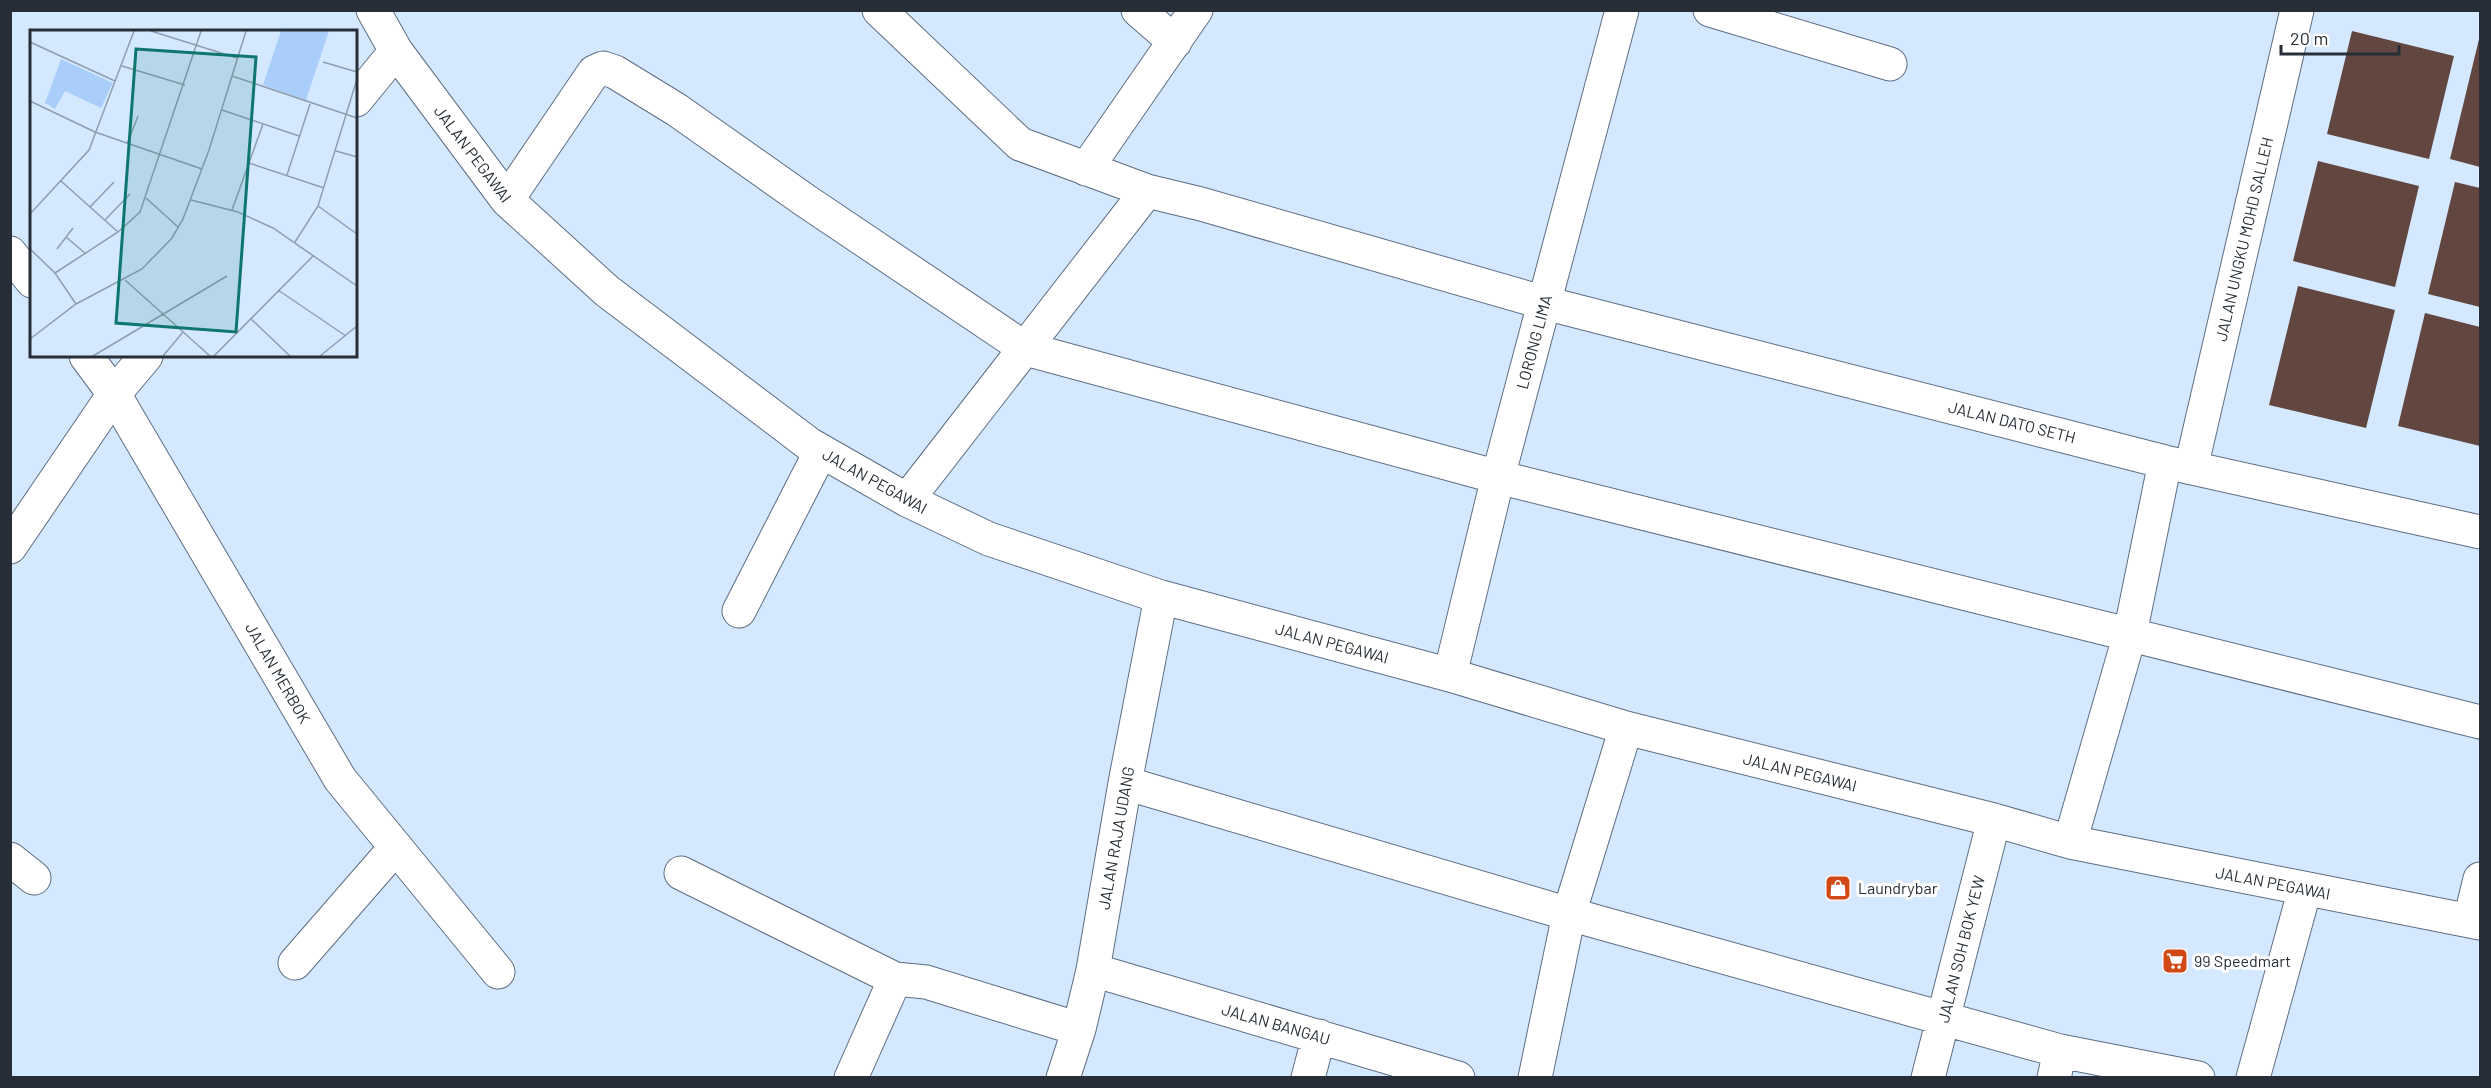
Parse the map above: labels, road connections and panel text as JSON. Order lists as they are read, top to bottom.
{
  "streets": {
    "street": [
      "JALAN PEGAWAI",
      "JALAN UNGKU MOHD SALLEH",
      "LORONG LIMA",
      "JALAN DATO SETH",
      "JALAN MERBOK",
      "JALAN RAJA UDANG",
      "JALAN SOH BOK YEW",
      "JALAN BANGAU"
    ]
  },
  "crossings": [
    ["JALAN PEGAWAI", "JALAN UNGKU MOHD SALLEH"],
    ["JALAN PEGAWAI", "LORONG LIMA"],
    ["JALAN PEGAWAI", "JALAN RAJA UDANG"],
    ["JALAN PEGAWAI", "JALAN SOH BOK YEW"],
    ["JALAN UNGKU MOHD SALLEH", "JALAN DATO SETH"],
    ["LORONG LIMA", "JALAN DATO SETH"],
    ["JALAN RAJA UDANG", "JALAN BANGAU"]
  ],
  "places": {
    "shop": ["Laundrybar"],
    "supermarket": ["99 Speedmart"]
  },
  "scale_bar": "20 m"
}
